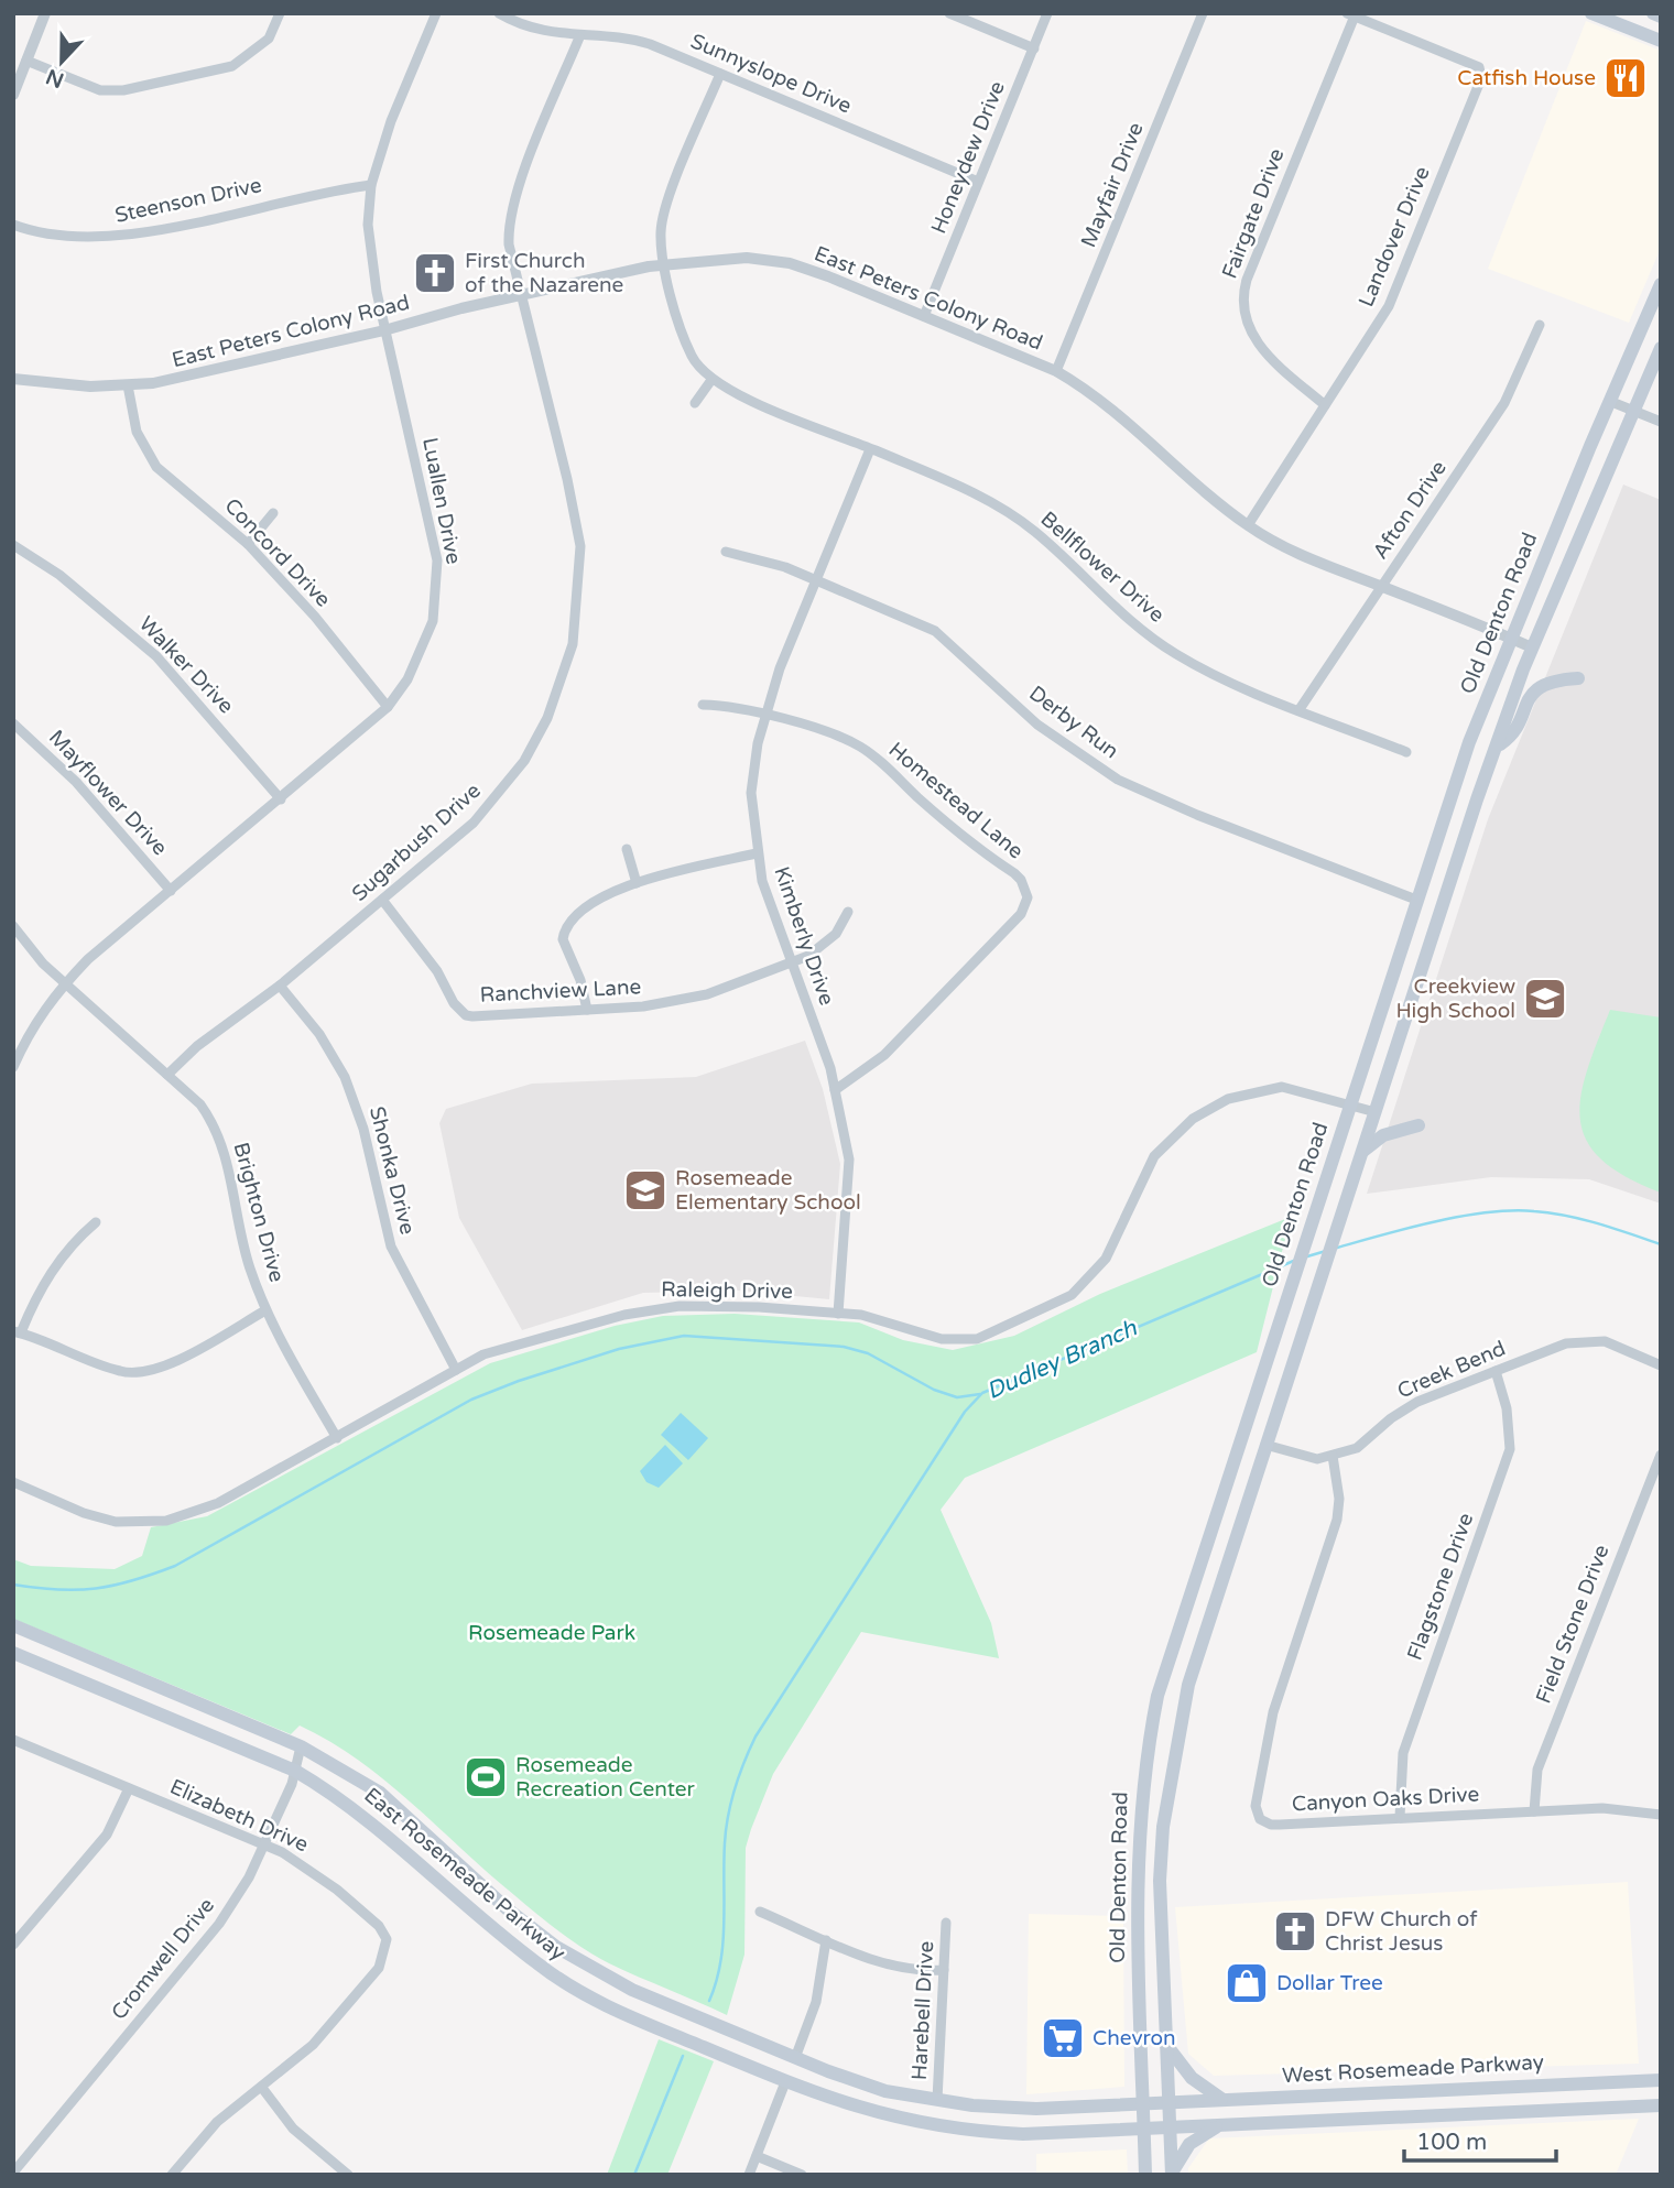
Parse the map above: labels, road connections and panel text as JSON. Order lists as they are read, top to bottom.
{
  "streets": {
    "main road": ["Old Denton Road", "East Rosemeade Parkway", "West Rosemeade Parkway"],
    "street": [
      "Sunnyslope Drive",
      "Honeydew Drive",
      "Mayfair Drive",
      "Steenson Drive",
      "Fairgate Drive",
      "Landover Drive",
      "East Peters Colony Road",
      "Luallen Drive",
      "Afton Drive",
      "Concord Drive",
      "Bellflower Drive",
      "Walker Drive",
      "Derby Run",
      "Mayflower Drive",
      "Homestead Lane",
      "Sugarbush Drive",
      "Kimberly Drive",
      "Ranchview Lane",
      "Shonka Drive",
      "Brighton Drive",
      "Raleigh Drive",
      "Creek Bend",
      "Flagstone Drive",
      "Field Stone Drive",
      "Canyon Oaks Drive",
      "Elizabeth Drive",
      "Cromwell Drive",
      "Harebell Drive"
    ]
  },
  "crossings": [
    ["Sunnyslope Drive", "Honeydew Drive"],
    ["Sunnyslope Drive", "Bellflower Drive"],
    ["Sunnyslope Drive", "Sugarbush Drive"],
    ["Honeydew Drive", "East Peters Colony Road"],
    ["Mayfair Drive", "East Peters Colony Road"],
    ["Steenson Drive", "Luallen Drive"],
    ["Fairgate Drive", "Landover Drive"],
    ["Landover Drive", "East Peters Colony Road"],
    ["East Peters Colony Road", "Luallen Drive"],
    ["East Peters Colony Road", "Afton Drive"],
    ["East Peters Colony Road", "Concord Drive"],
    ["East Peters Colony Road", "Bellflower Drive"],
    ["East Peters Colony Road", "Old Denton Road"],
    ["East Peters Colony Road", "Sugarbush Drive"],
    ["Luallen Drive", "Concord Drive"],
    ["Luallen Drive", "Walker Drive"],
    ["Luallen Drive", "Mayflower Drive"],
    ["Luallen Drive", "Brighton Drive"],
    ["Afton Drive", "Bellflower Drive"],
    ["Bellflower Drive", "Kimberly Drive"],
    ["Old Denton Road", "Derby Run"],
    ["Old Denton Road", "Raleigh Drive"],
    ["Old Denton Road", "Creek Bend"],
    ["Old Denton Road", "East Rosemeade Parkway"],
    ["Old Denton Road", "West Rosemeade Parkway"],
    ["Derby Run", "Kimberly Drive"],
    ["Homestead Lane", "Kimberly Drive"],
    ["Sugarbush Drive", "Ranchview Lane"],
    ["Sugarbush Drive", "Shonka Drive"],
    ["Sugarbush Drive", "Brighton Drive"],
    ["Kimberly Drive", "Ranchview Lane"],
    ["Kimberly Drive", "Raleigh Drive"],
    ["Shonka Drive", "Raleigh Drive"],
    ["Brighton Drive", "Raleigh Drive"],
    ["Creek Bend", "Flagstone Drive"],
    ["Creek Bend", "Canyon Oaks Drive"],
    ["Flagstone Drive", "Canyon Oaks Drive"],
    ["Field Stone Drive", "Canyon Oaks Drive"],
    ["Elizabeth Drive", "Cromwell Drive"],
    ["East Rosemeade Parkway", "Cromwell Drive"],
    ["East Rosemeade Parkway", "Harebell Drive"],
    ["East Rosemeade Parkway", "West Rosemeade Parkway"]
  ],
  "water": ["Dudley Branch"],
  "parks": ["Rosemeade Park"],
  "places": {
    "restaurant": ["Catfish House"],
    "church": ["First Church of the Nazarene", "DFW Church of Christ Jesus"],
    "school or university": ["Creekview High School", "Rosemeade Elementary School"],
    "sports": ["Rosemeade Recreation Center"],
    "shop": ["Dollar Tree"],
    "supermarket": ["Chevron"]
  },
  "scale_bar": "100 m",
  "north": "bottom"
}
